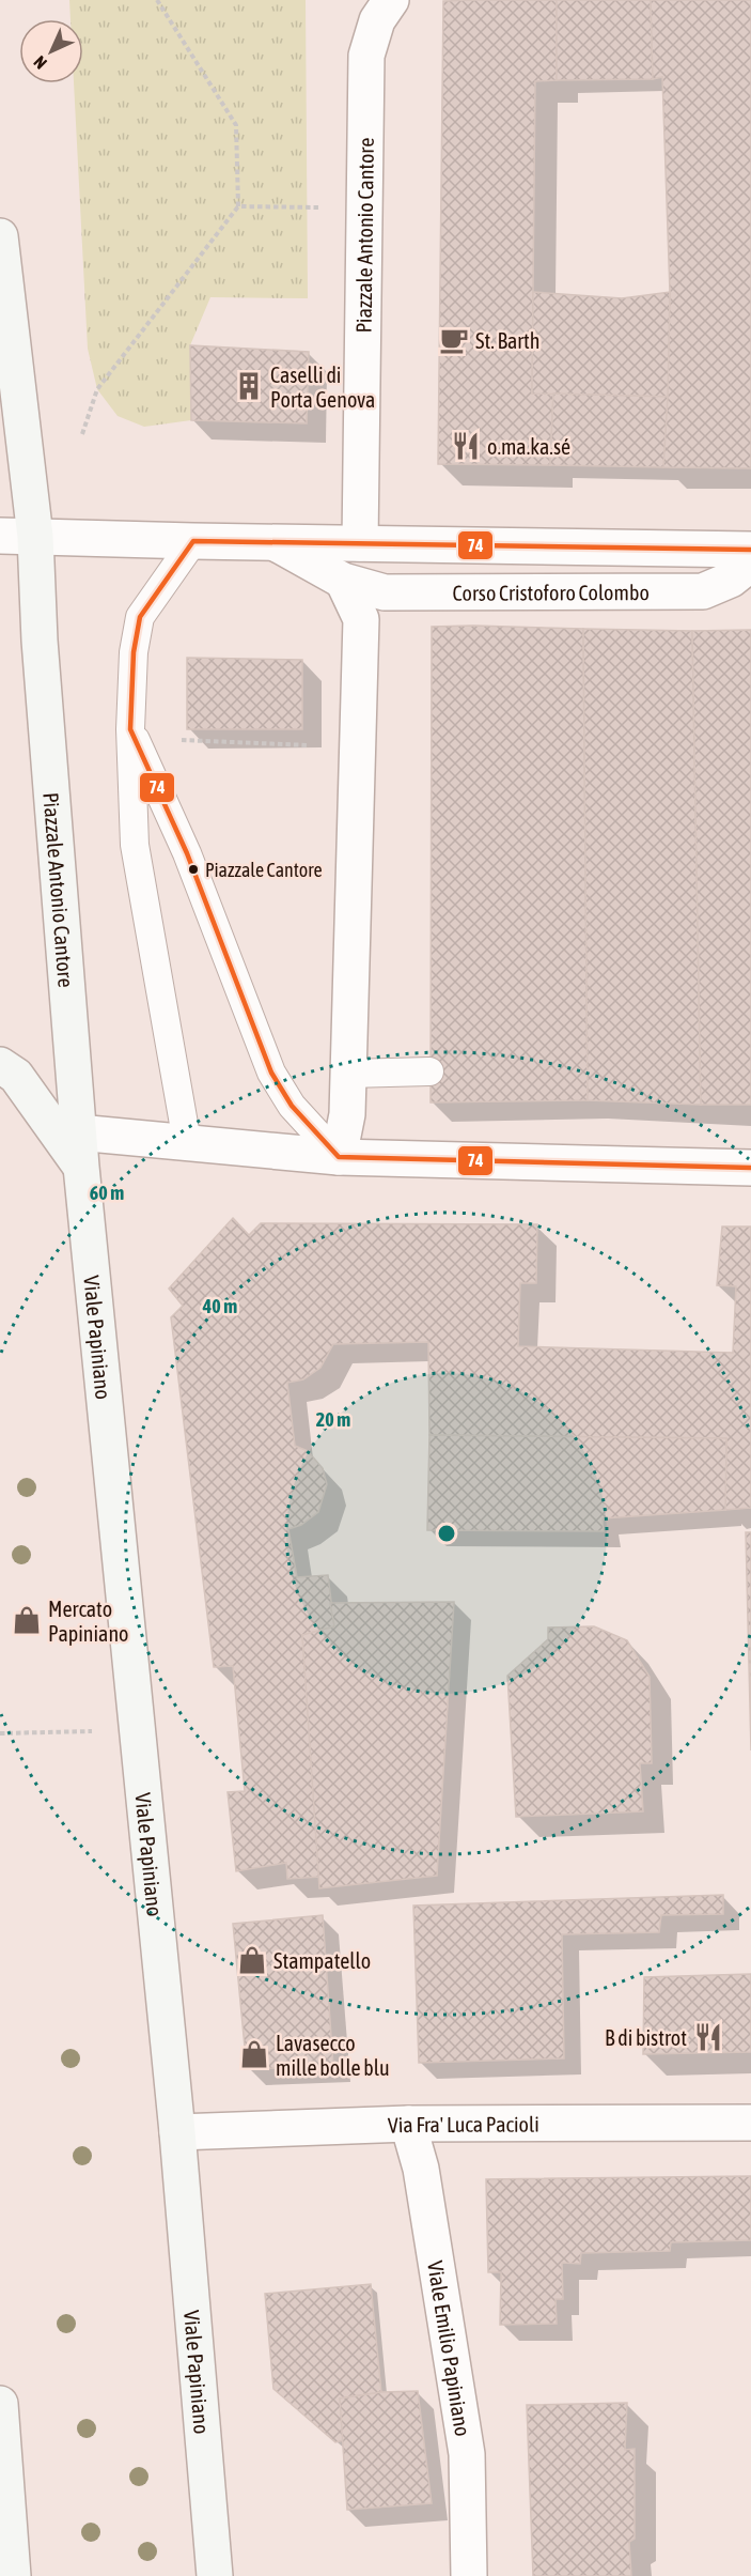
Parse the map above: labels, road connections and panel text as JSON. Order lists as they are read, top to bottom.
{
  "streets": {
    "main road": ["Piazzale Antonio Cantore", "Viale Papiniano"],
    "street": ["Corso Cristoforo Colombo", "Via Fra' Luca Pacioli", "Viale Emilio Papiniano"]
  },
  "crossings": [
    ["Piazzale Antonio Cantore", "Viale Papiniano"],
    ["Viale Papiniano", "Via Fra' Luca Pacioli"],
    ["Via Fra' Luca Pacioli", "Viale Emilio Papiniano"]
  ],
  "places": {
    "cafe": ["St. Barth"],
    "building": ["Caselli di Porta Genova"],
    "restaurant": ["o.ma.ka.sé", "B di bistrot"],
    "other": ["Piazzale Cantore"],
    "shop": ["Mercato Papiniano", "Stampatello", "Lavasecco mille bolle blu"]
  },
  "lines": ["transit line 74"],
  "north": "bottom left",
  "rings": ["60 m", "40 m", "20 m"]
}
